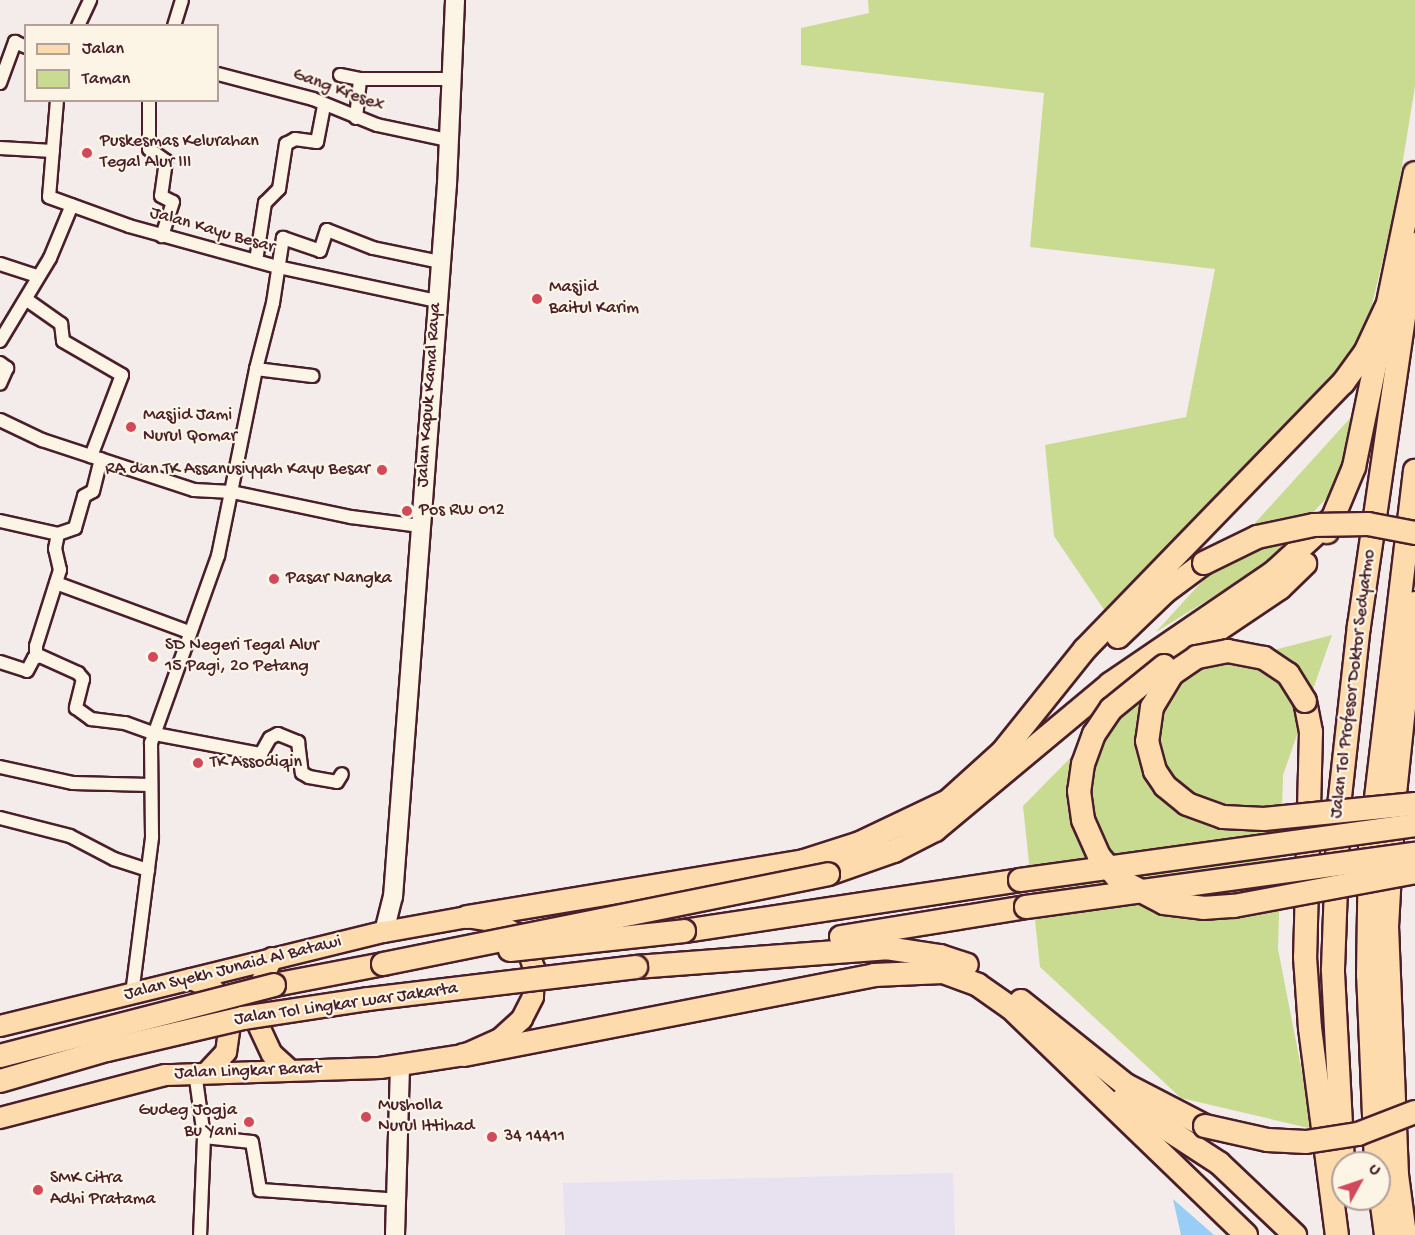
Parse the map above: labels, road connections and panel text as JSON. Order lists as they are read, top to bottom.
{
  "streets": {
    "highway": ["Jalan Tol Profesor Doktor Sedyatmo", "Jalan Tol Lingkar Luar Jakarta"],
    "main road": ["Jalan Kapuk Kamal Raya", "Jalan Syekh Junaid Al Batawi", "Jalan Lingkar Barat"],
    "street": ["Gang Kresex", "Jalan Kayu Besar"]
  },
  "crossings": [
    ["Gang Kresex", "Jalan Kapuk Kamal Raya"],
    ["Jalan Kayu Besar", "Jalan Syekh Junaid Al Batawi"],
    ["Jalan Kapuk Kamal Raya", "Jalan Syekh Junaid Al Batawi"],
    ["Jalan Syekh Junaid Al Batawi", "Jalan Lingkar Barat"]
  ],
  "places": [
    "Puskesmas Kelurahan Tegal Alur III",
    "Masjid Baitul Karim",
    "Masjid Jami Nurul Qomar",
    "RA dan TK Assanusiyyah Kayu Besar",
    "Pos RW 012",
    "Pasar Nangka",
    "SD Negeri Tegal Alur 15 Pagi, 20 Petang",
    "TK Assodiqin",
    "Musholla Nurul Ittihad",
    "Gudeg Jogja Bu Yani",
    "34 14411",
    "SMK Citra Adhi Pratama"
  ],
  "legend": ["Jalan", "Taman"],
  "north": "top right"
}
